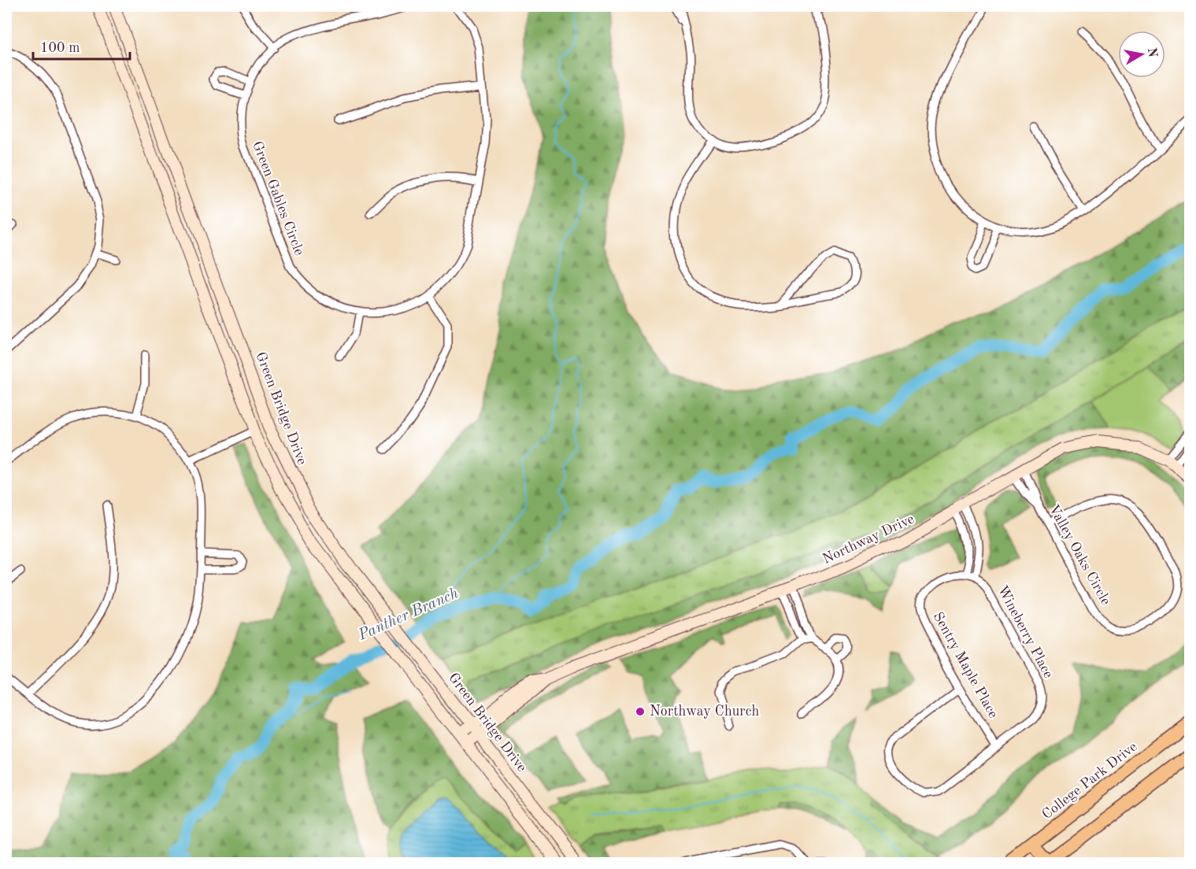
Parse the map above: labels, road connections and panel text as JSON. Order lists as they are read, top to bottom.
{
  "streets": {
    "main road": ["Green Bridge Drive", "Northway Drive", "College Park Drive"],
    "street": [
      "Green Gables Circle",
      "Valley Oaks Circle",
      "Wineberry Place",
      "Sentry Maple Place"
    ]
  },
  "crossings": [
    ["Green Bridge Drive", "Northway Drive"],
    ["Northway Drive", "Valley Oaks Circle"],
    ["Wineberry Place", "Sentry Maple Place"]
  ],
  "water": ["Panther Branch"],
  "places": ["Northway Church"],
  "scale_bar": "100 m",
  "north": "right"
}
